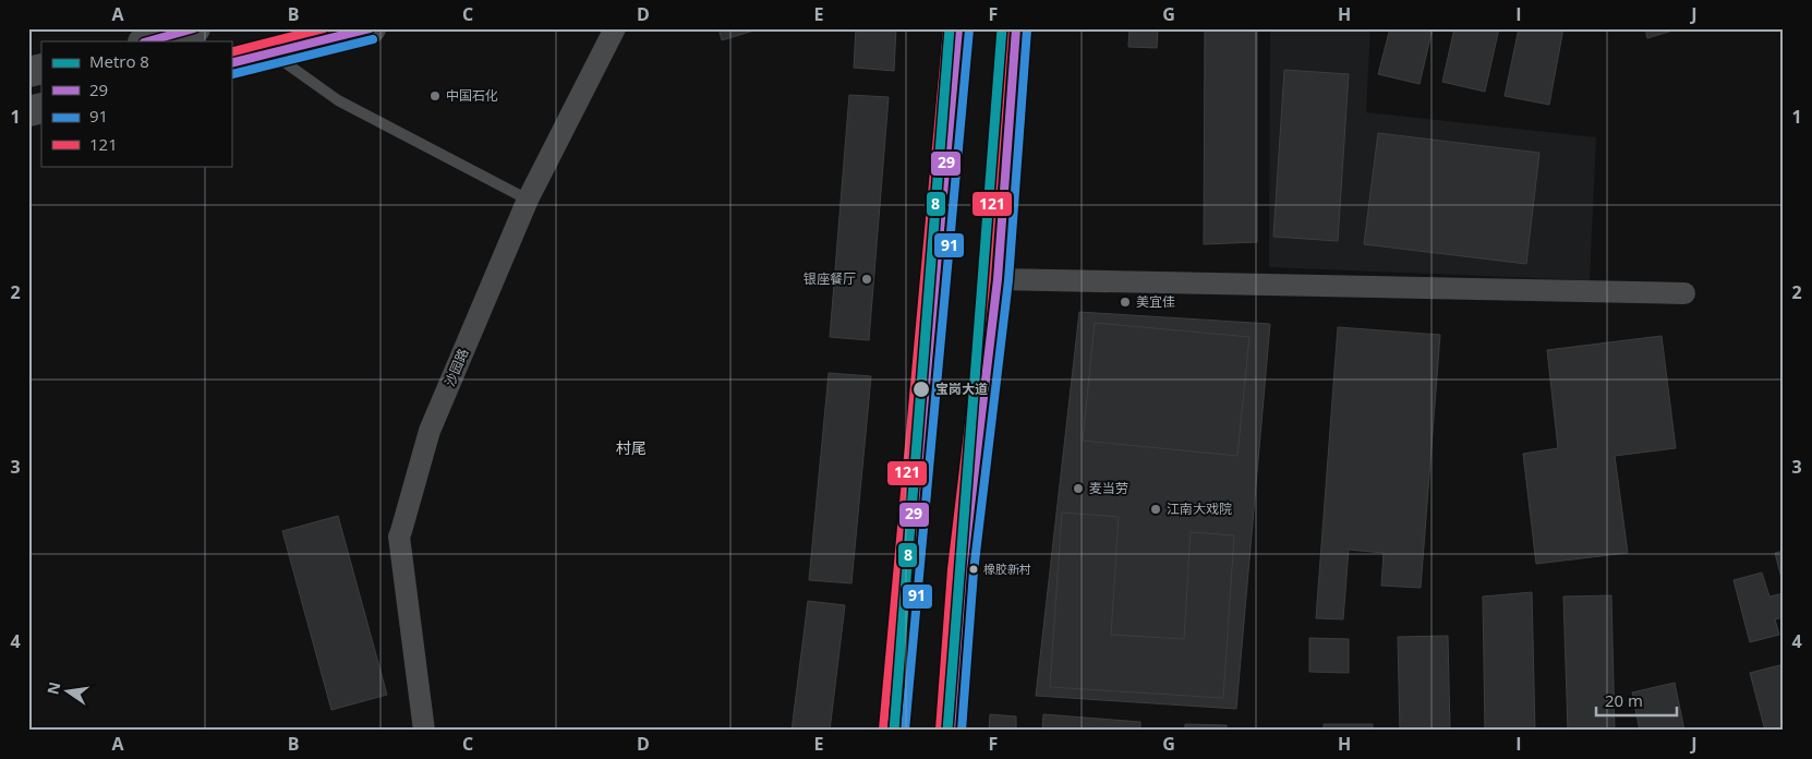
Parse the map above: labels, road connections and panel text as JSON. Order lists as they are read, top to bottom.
{
  "streets": {
    "street": ["沙园路"]
  },
  "districts": ["村尾"],
  "places": [
    "中国石化",
    "银座餐厅",
    "美宜佳",
    "宝岗大道",
    "麦当劳",
    "江南大戏院",
    "橡胶新村"
  ],
  "lines": [
    "metro line 8",
    "transit line 29",
    "transit line 121",
    "transit line 91"
  ],
  "legend": [
    "Metro 8",
    "29",
    "91",
    "121"
  ],
  "scale_bar": "20 m",
  "north": "left",
  "grid": {
    "columns": [
      "A",
      "B",
      "C",
      "D",
      "E",
      "F",
      "G",
      "H",
      "I",
      "J"
    ],
    "rows": [
      "1",
      "2",
      "3",
      "4"
    ]
  }
}
